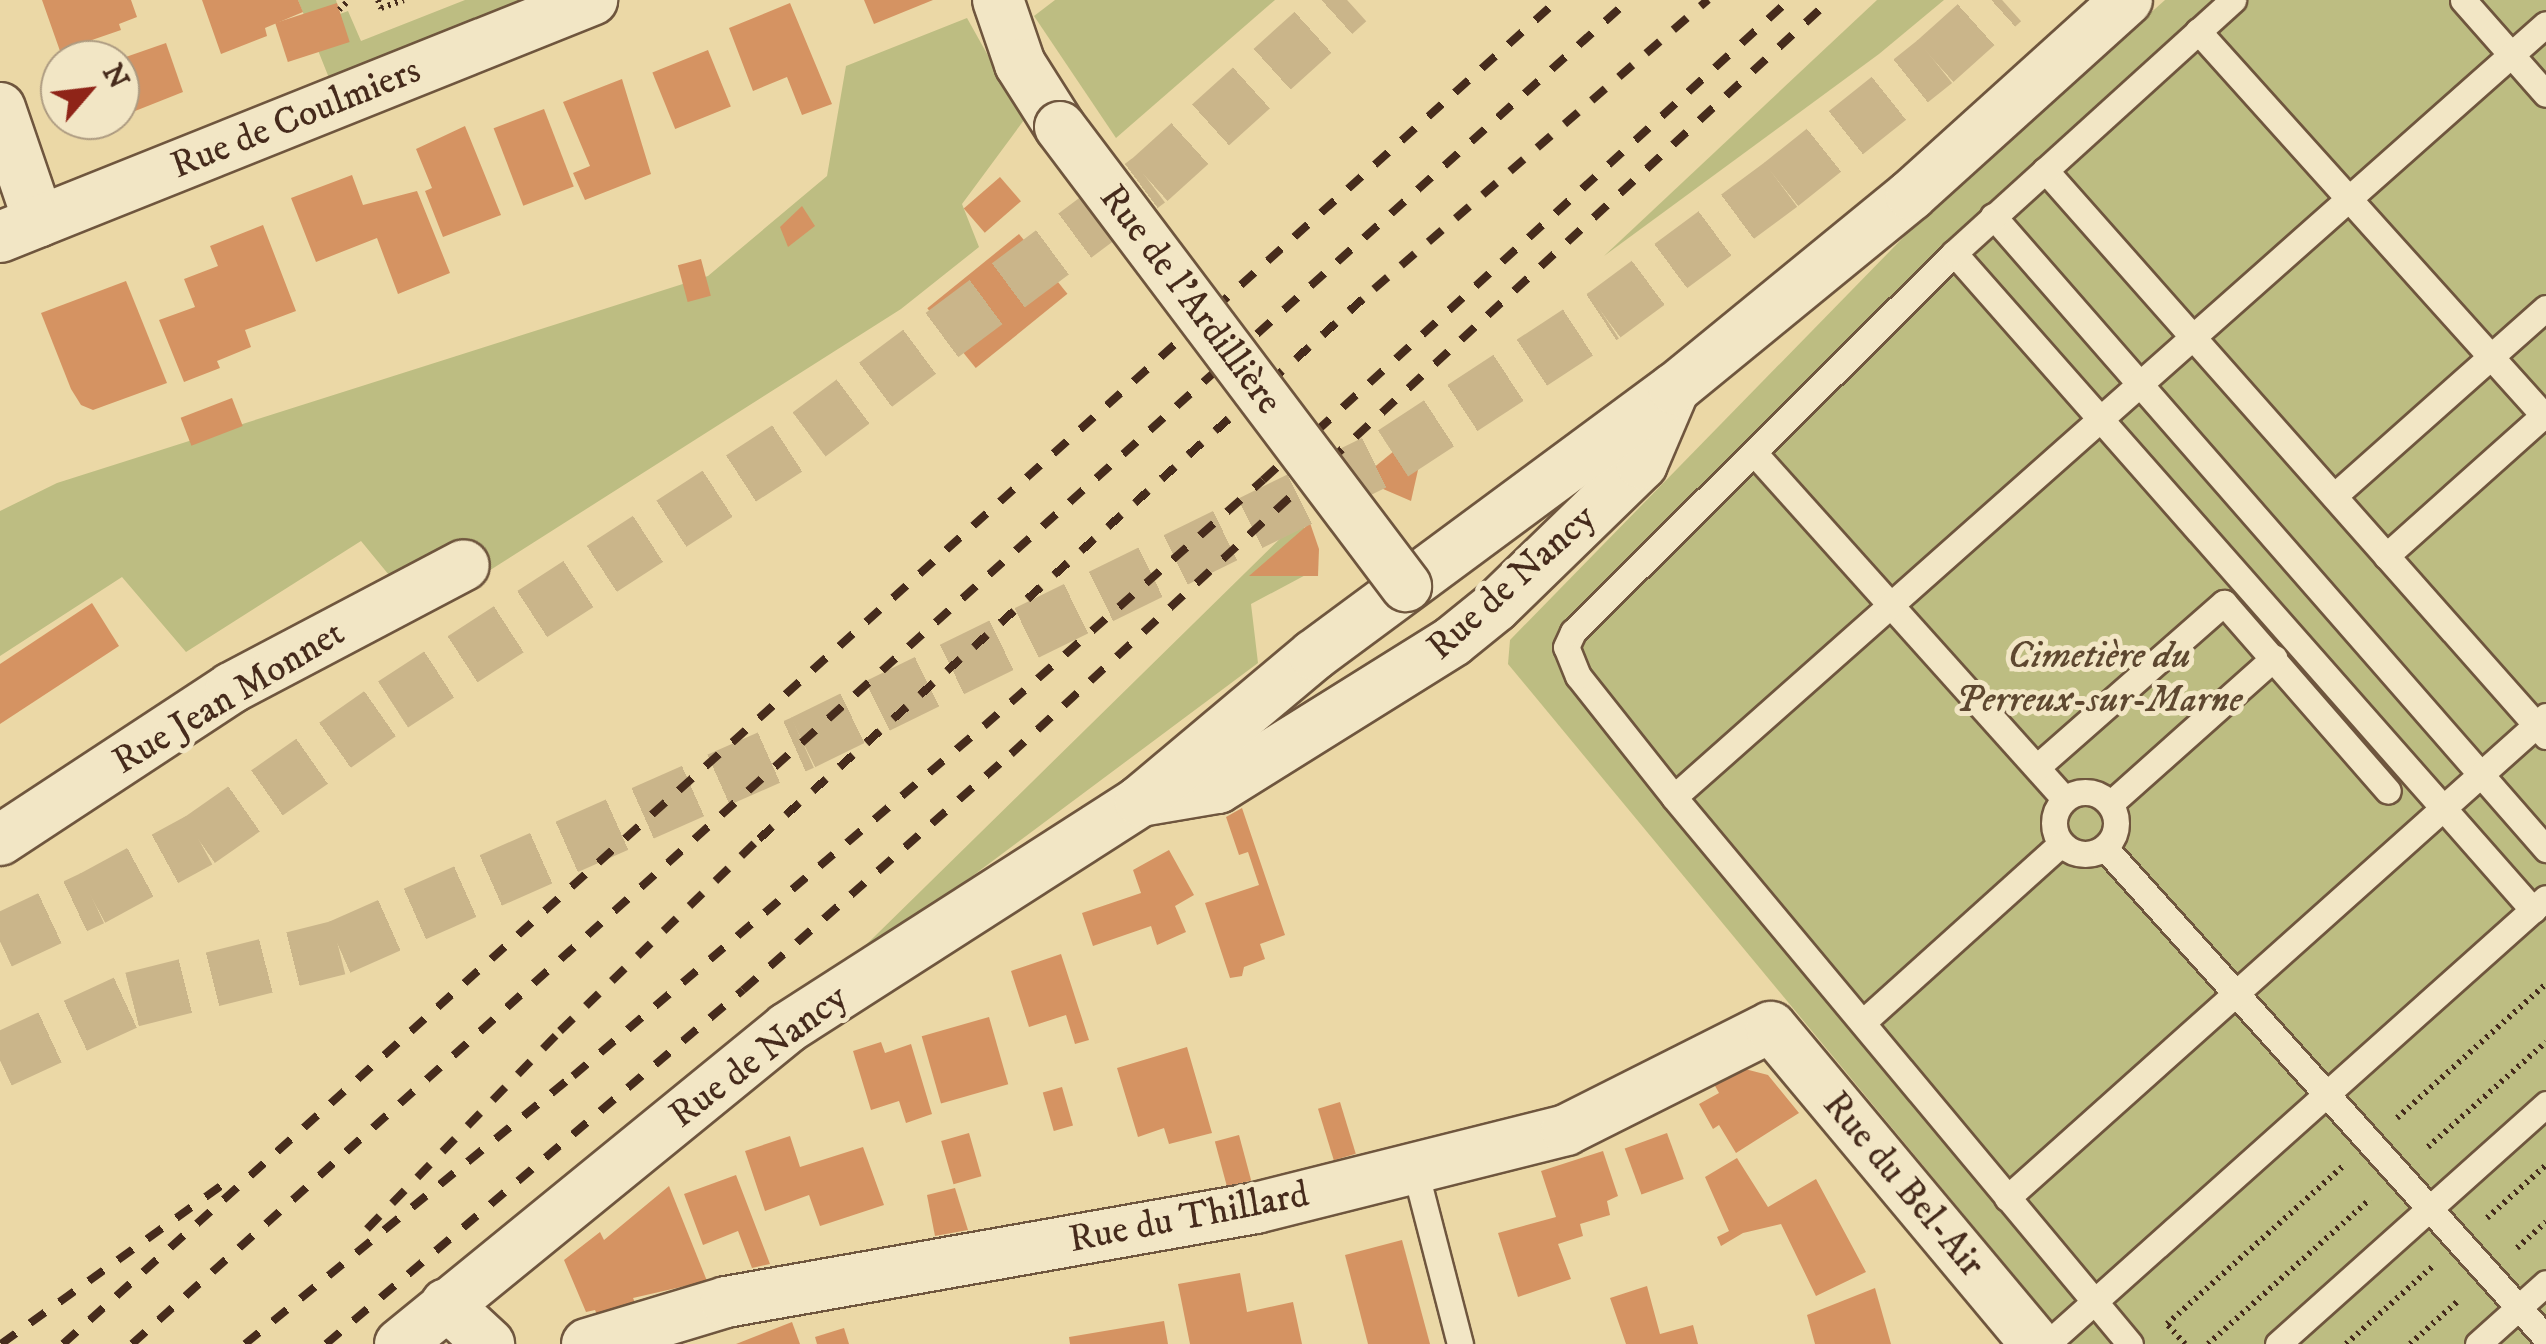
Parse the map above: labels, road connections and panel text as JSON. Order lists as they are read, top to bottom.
{
  "streets": {
    "street": [
      "Rue de Coulmiers",
      "Rue de l'Ardillière",
      "Rue de Nancy",
      "Rue Jean Monnet",
      "Rue du Bel-Air",
      "Rue du Thillard"
    ]
  },
  "crossings": [
    ["Rue de l'Ardillière", "Rue de Nancy"],
    ["Rue du Bel-Air", "Rue du Thillard"]
  ],
  "parks": ["Cimetière du Perreux-sur-Marne"],
  "north": "top right"
}
